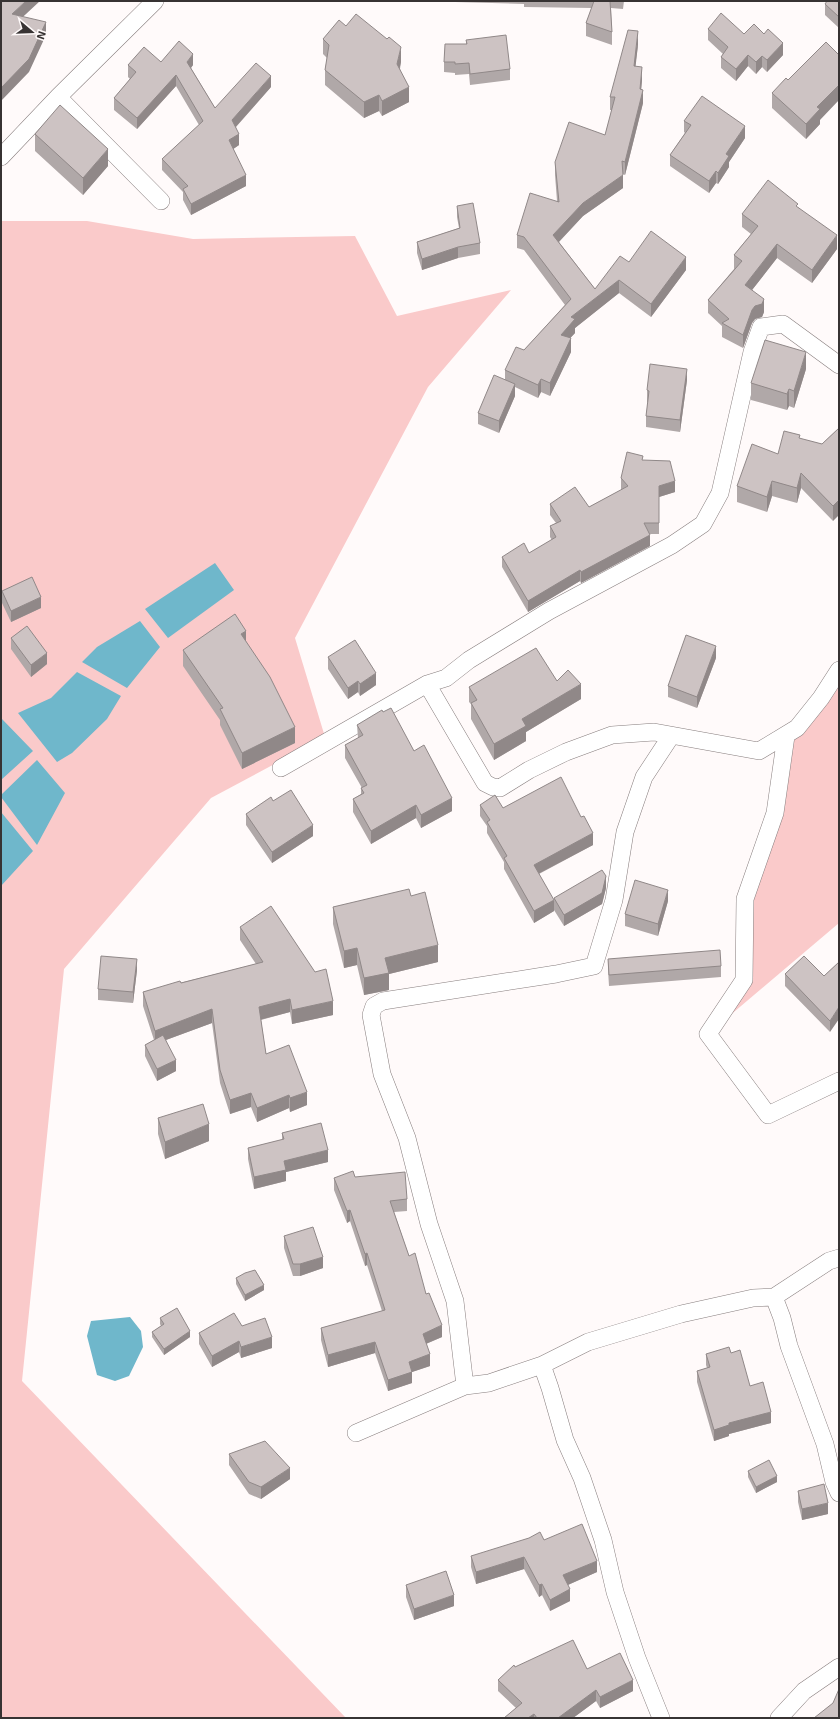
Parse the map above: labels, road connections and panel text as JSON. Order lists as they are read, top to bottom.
{
  "north": "right"
}
